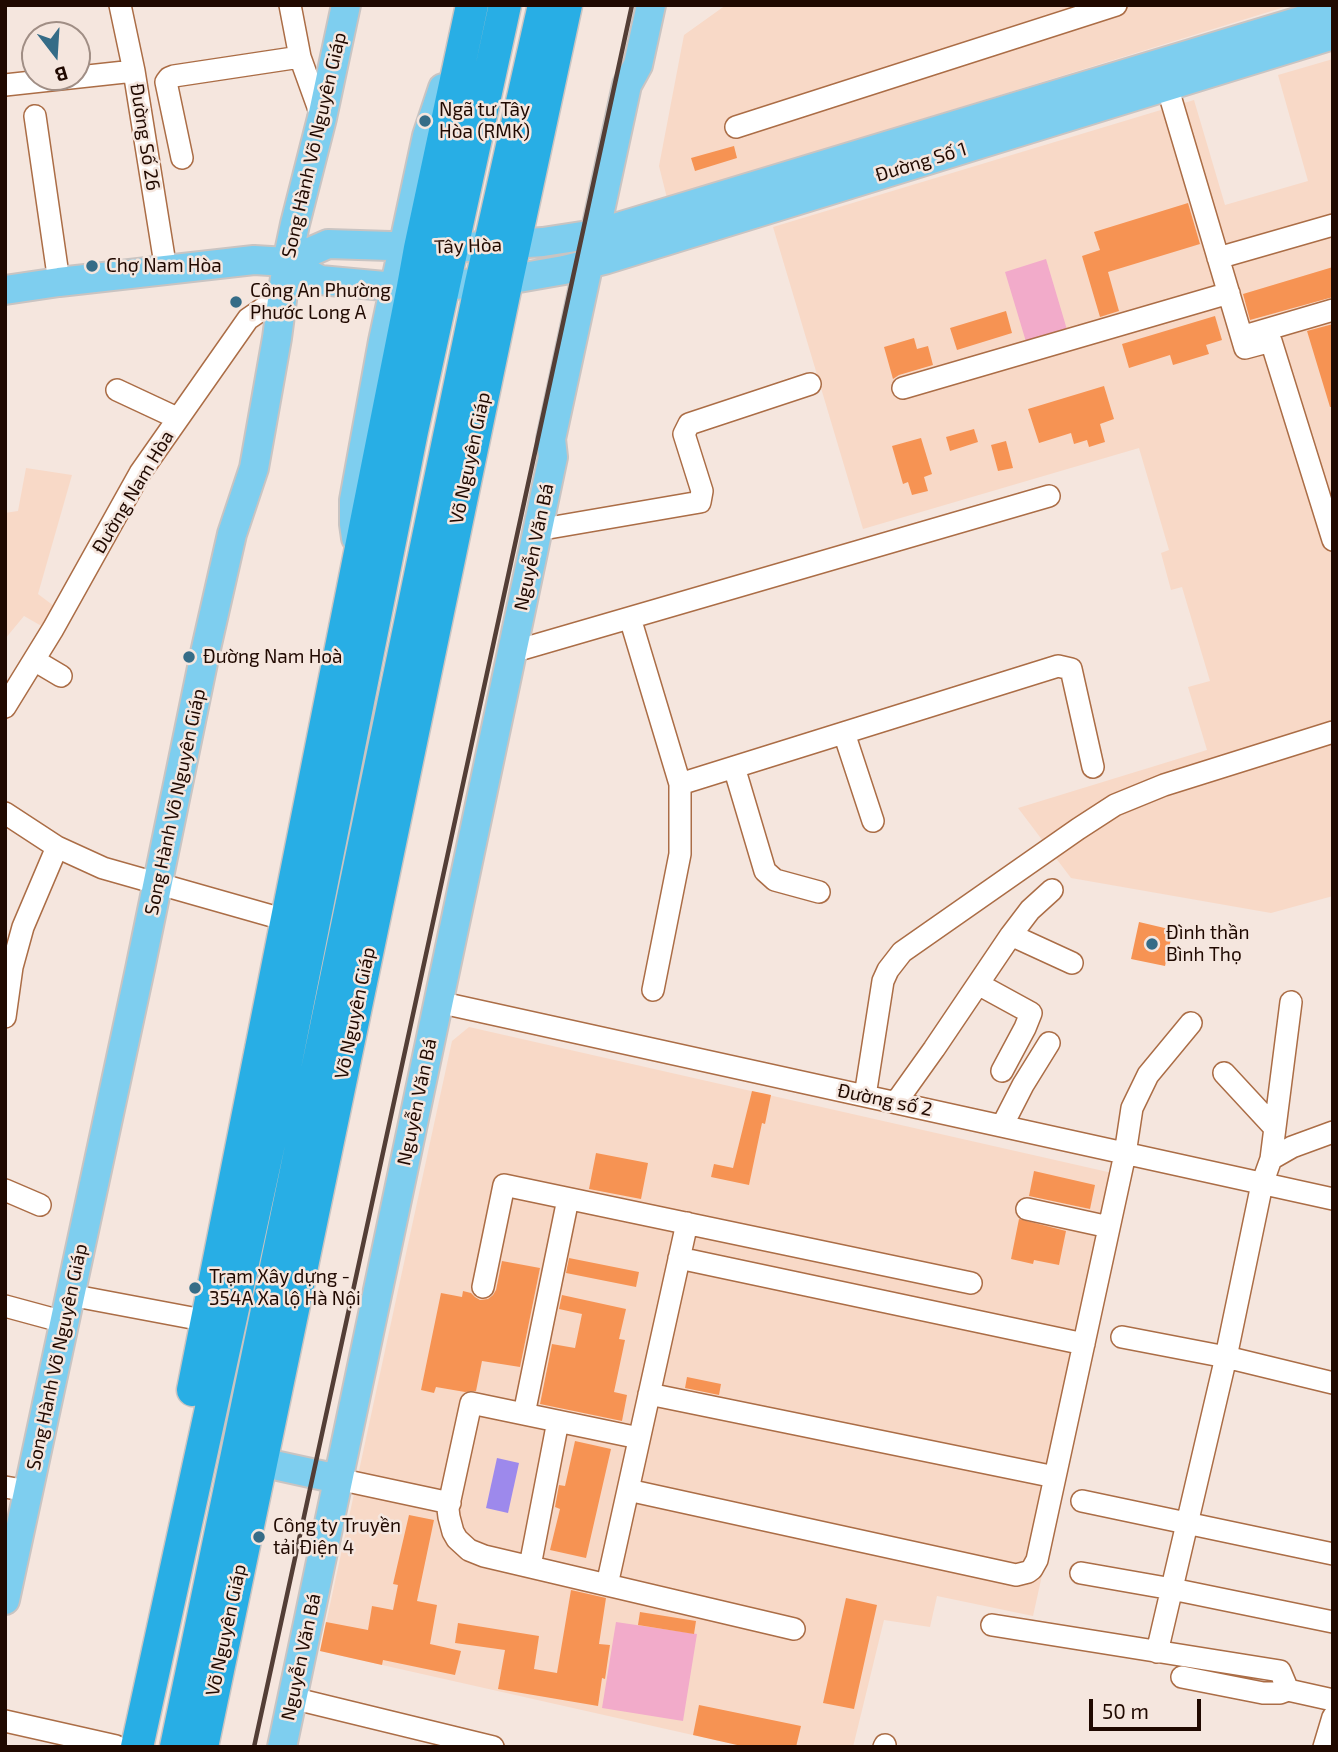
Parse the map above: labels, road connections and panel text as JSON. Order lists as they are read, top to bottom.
{
  "streets": {
    "highway": ["Võ Nguyên Giáp"],
    "main road": [
      "Song Hành Võ Nguyên Giáp",
      "Đường Số 1",
      "Tây Hòa",
      "Nguyễn Văn Bá"
    ],
    "street": ["Đường Số 26", "Đường Nam Hòa", "Đường số 2"]
  },
  "crossings": [
    ["Đường Số 26", "Tây Hòa"],
    ["Song Hành Võ Nguyên Giáp", "Tây Hòa"],
    ["Song Hành Võ Nguyên Giáp", "Đường Nam Hòa"],
    ["Đường Số 1", "Tây Hòa"],
    ["Đường Số 1", "Võ Nguyên Giáp"],
    ["Đường Số 1", "Nguyễn Văn Bá"],
    ["Tây Hòa", "Võ Nguyên Giáp"],
    ["Nguyễn Văn Bá", "Đường số 2"]
  ],
  "places": [
    "Ngã tư Tây Hòa (RMK)",
    "Chợ Nam Hòa",
    "Công An Phường Phước Long A",
    "Đường Nam Hoà",
    "Đình thần Bình Thọ",
    "Trạm Xây dựng - 354A Xa lộ Hà Nội",
    "Công ty Truyền tải Điện 4"
  ],
  "scale_bar": "50 m",
  "north": "bottom"
}
